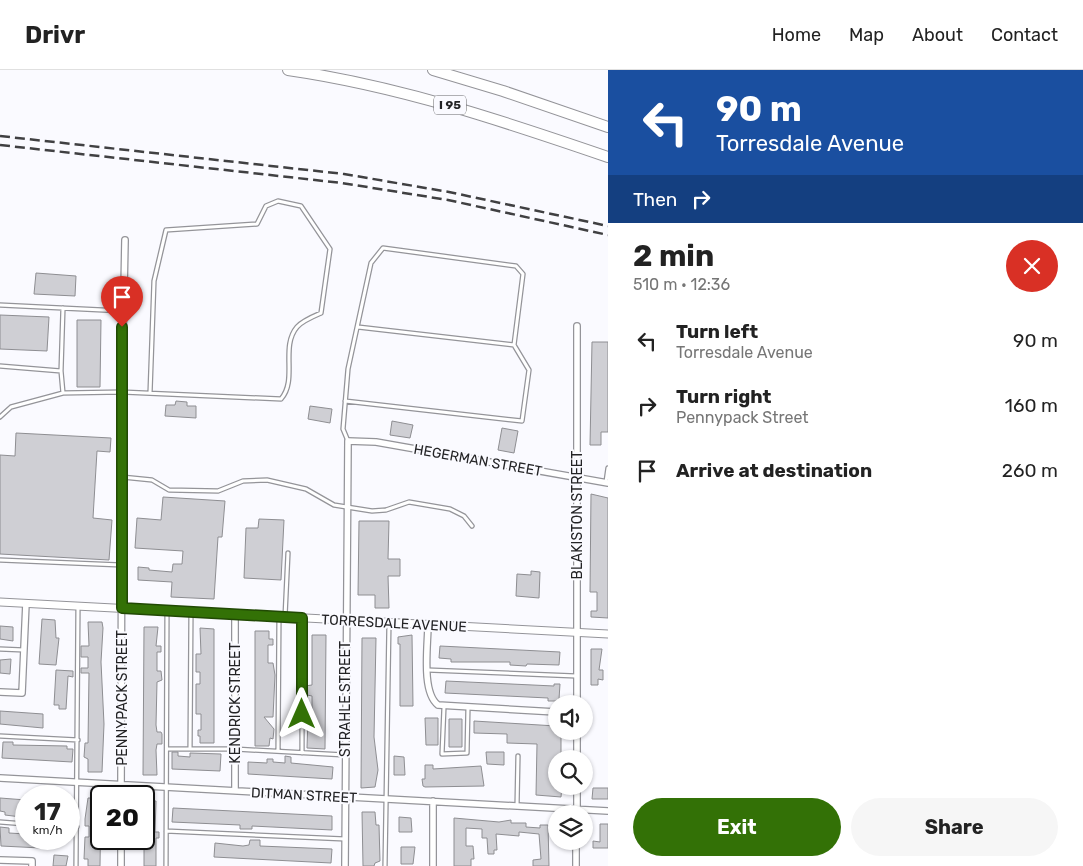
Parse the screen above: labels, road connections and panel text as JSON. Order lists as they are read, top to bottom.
{
  "streets": {
    "highway": ["I 95"],
    "street": [
      "HEGERMAN STREET",
      "BLAKISTON STREET",
      "TORRESDALE AVENUE",
      "PENNYPACK STREET",
      "STRAHLE STREET",
      "KENDRICK STREET",
      "DITMAN STREET"
    ]
  },
  "crossings": [
    ["HEGERMAN STREET", "BLAKISTON STREET"],
    ["HEGERMAN STREET", "STRAHLE STREET"],
    ["BLAKISTON STREET", "TORRESDALE AVENUE"],
    ["TORRESDALE AVENUE", "PENNYPACK STREET"],
    ["TORRESDALE AVENUE", "STRAHLE STREET"],
    ["TORRESDALE AVENUE", "KENDRICK STREET"],
    ["PENNYPACK STREET", "DITMAN STREET"],
    ["STRAHLE STREET", "DITMAN STREET"],
    ["KENDRICK STREET", "DITMAN STREET"]
  ],
  "page": {
    "header": "Drivr",
    "nav": [
      "Home",
      "Map",
      "About",
      "Contact"
    ],
    "turn": ["90 m", "Torresdale Avenue"],
    "then": "Then",
    "heading": ["2 min", "510 m · 12:36"],
    "list": [
      {
        "name": "Turn left",
        "note": "Torresdale Avenue",
        "value": "90 m"
      },
      {
        "name": "Turn right",
        "note": "Pennypack Street",
        "value": "160 m"
      },
      {
        "name": "Arrive at destination",
        "value": "260 m"
      }
    ],
    "speed": "17 km/h",
    "limit": "20",
    "buttons": ["Exit", "Share"]
  }
}
